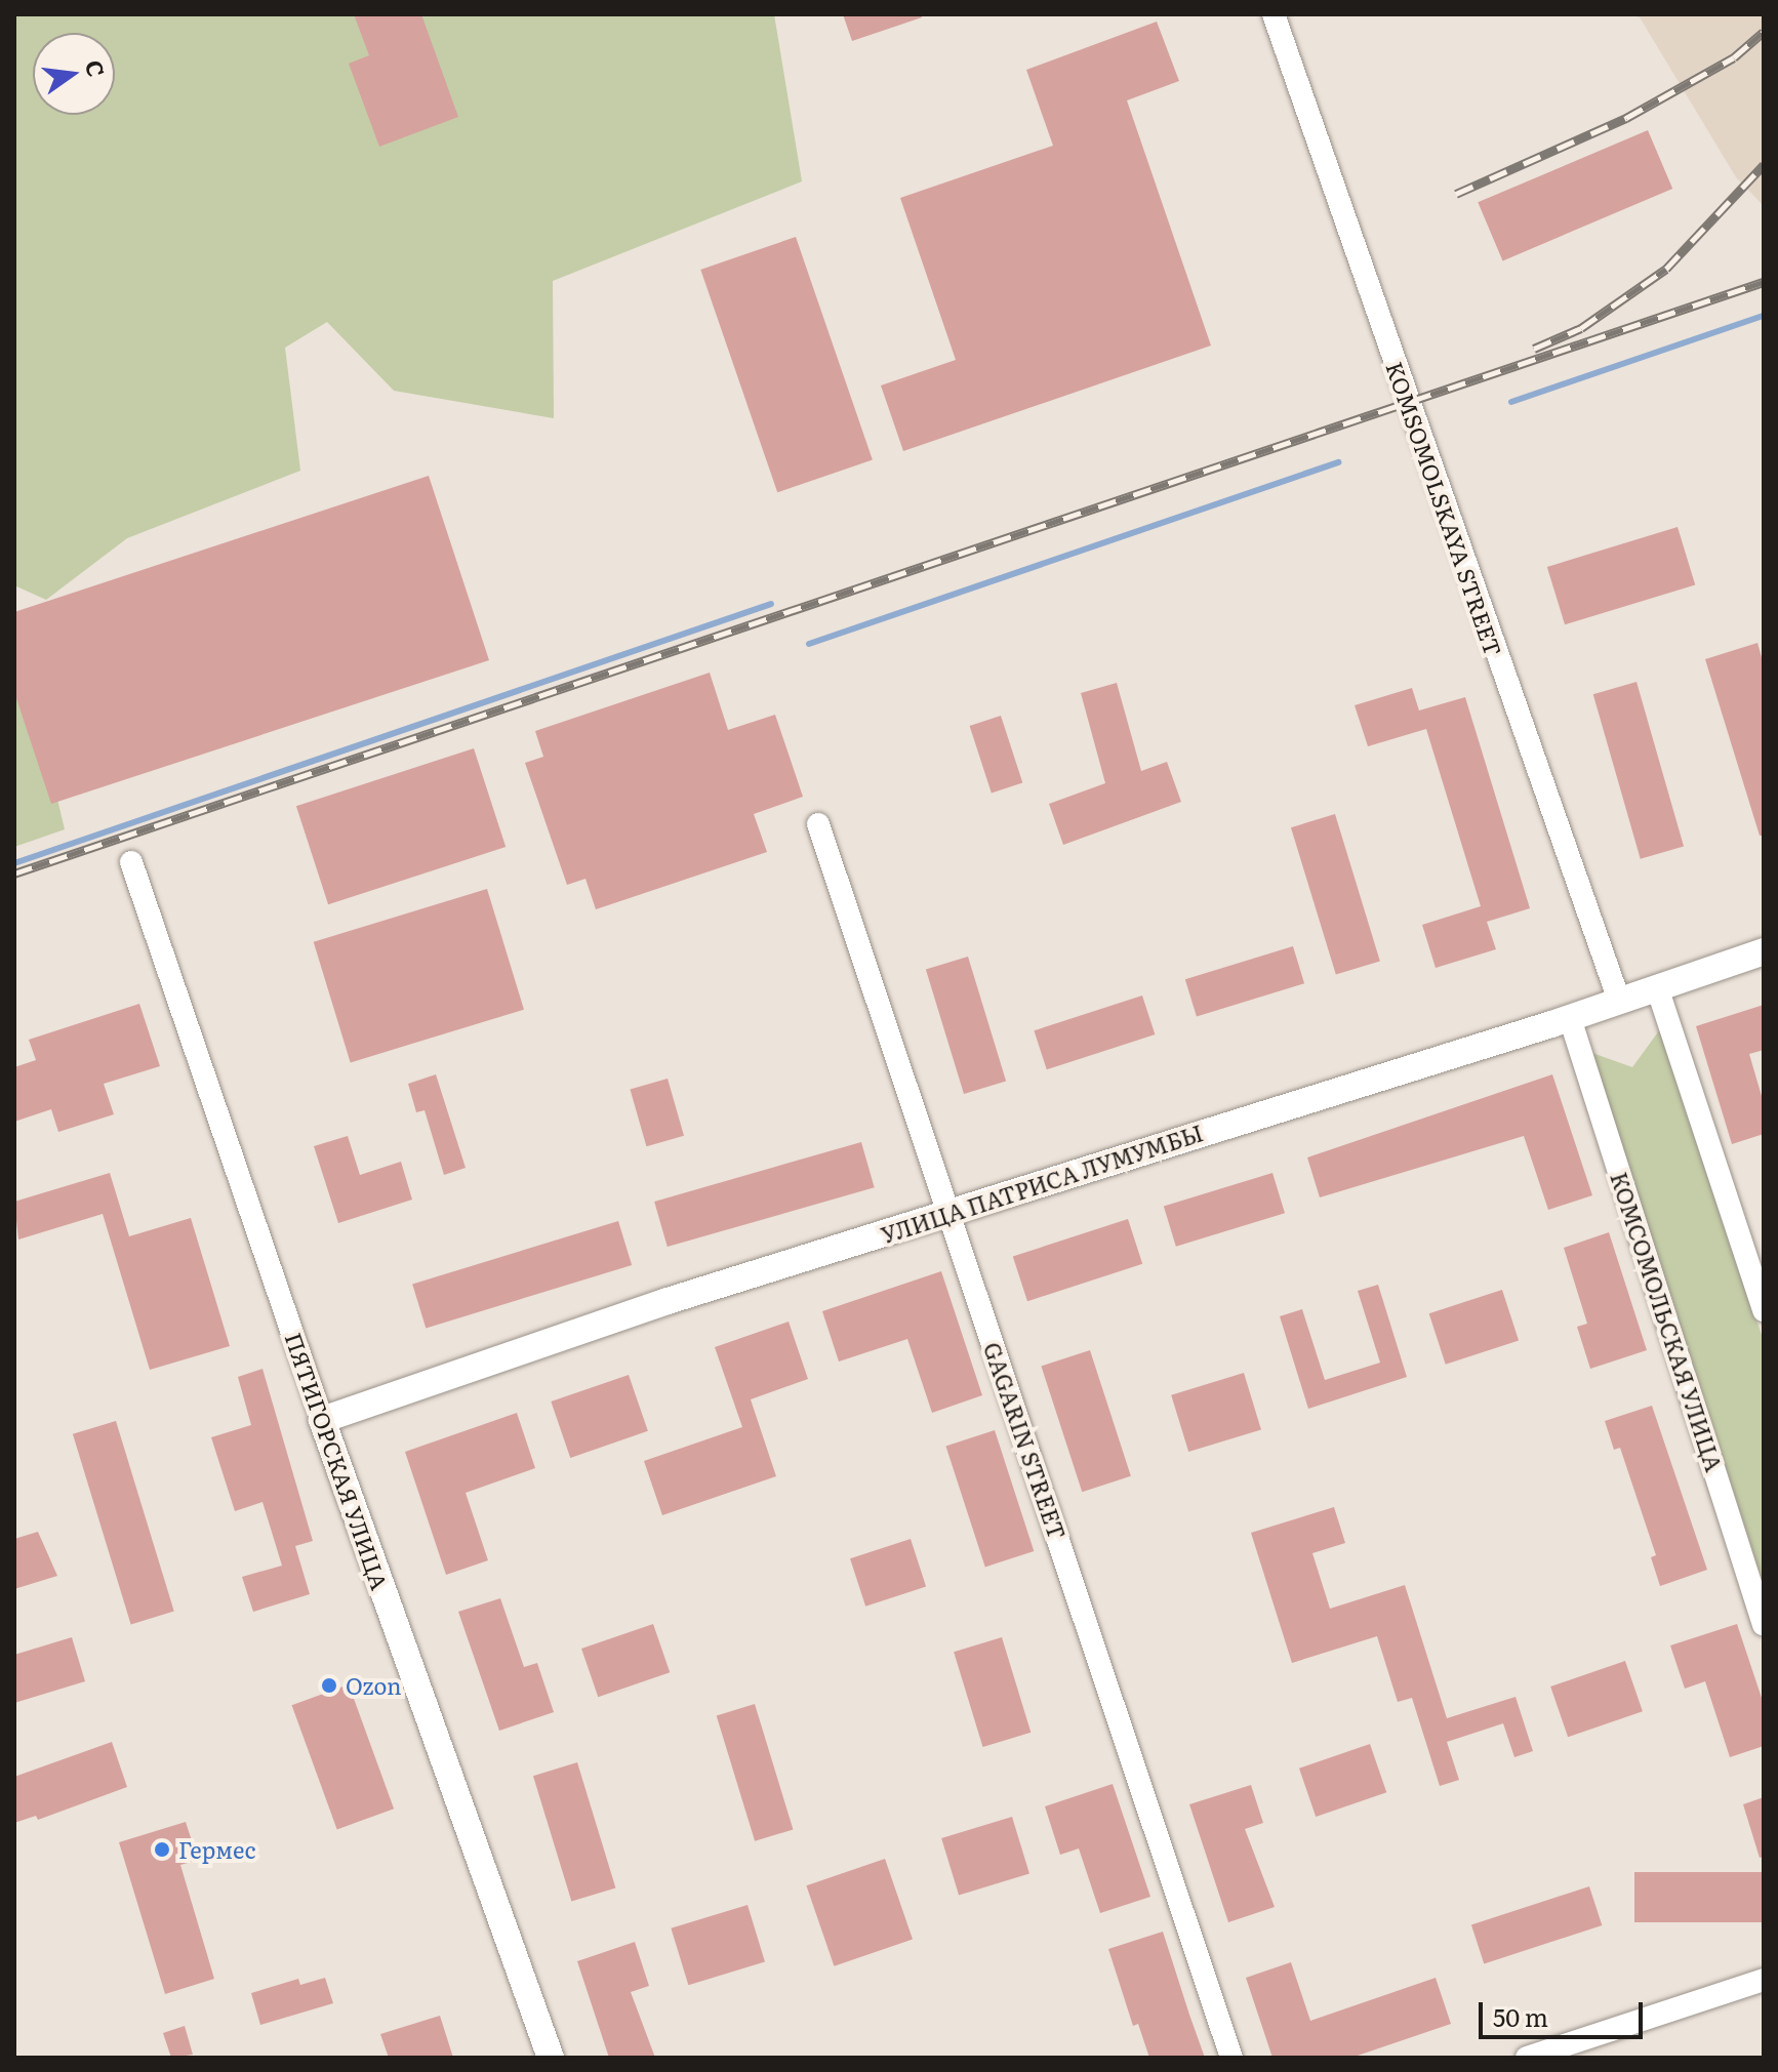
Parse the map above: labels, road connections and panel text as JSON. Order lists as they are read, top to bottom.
{
  "streets": {
    "street": [
      "KOMSOMOLSKAYA STREET",
      "УЛИЦА ПАТРИСА ЛУМУМБЫ",
      "КОМСОМОЛЬСКАЯ УЛИЦА",
      "GAGARIN STREET",
      "ПЯТИГОРСКАЯ УЛИЦА"
    ]
  },
  "crossings": [
    ["KOMSOMOLSKAYA STREET", "УЛИЦА ПАТРИСА ЛУМУМБЫ"],
    ["УЛИЦА ПАТРИСА ЛУМУМБЫ", "КОМСОМОЛЬСКАЯ УЛИЦА"],
    ["УЛИЦА ПАТРИСА ЛУМУМБЫ", "GAGARIN STREET"],
    ["УЛИЦА ПАТРИСА ЛУМУМБЫ", "ПЯТИГОРСКАЯ УЛИЦА"]
  ],
  "places": ["Ozon", "Гермес"],
  "scale_bar": "50 m",
  "north": "right"
}
